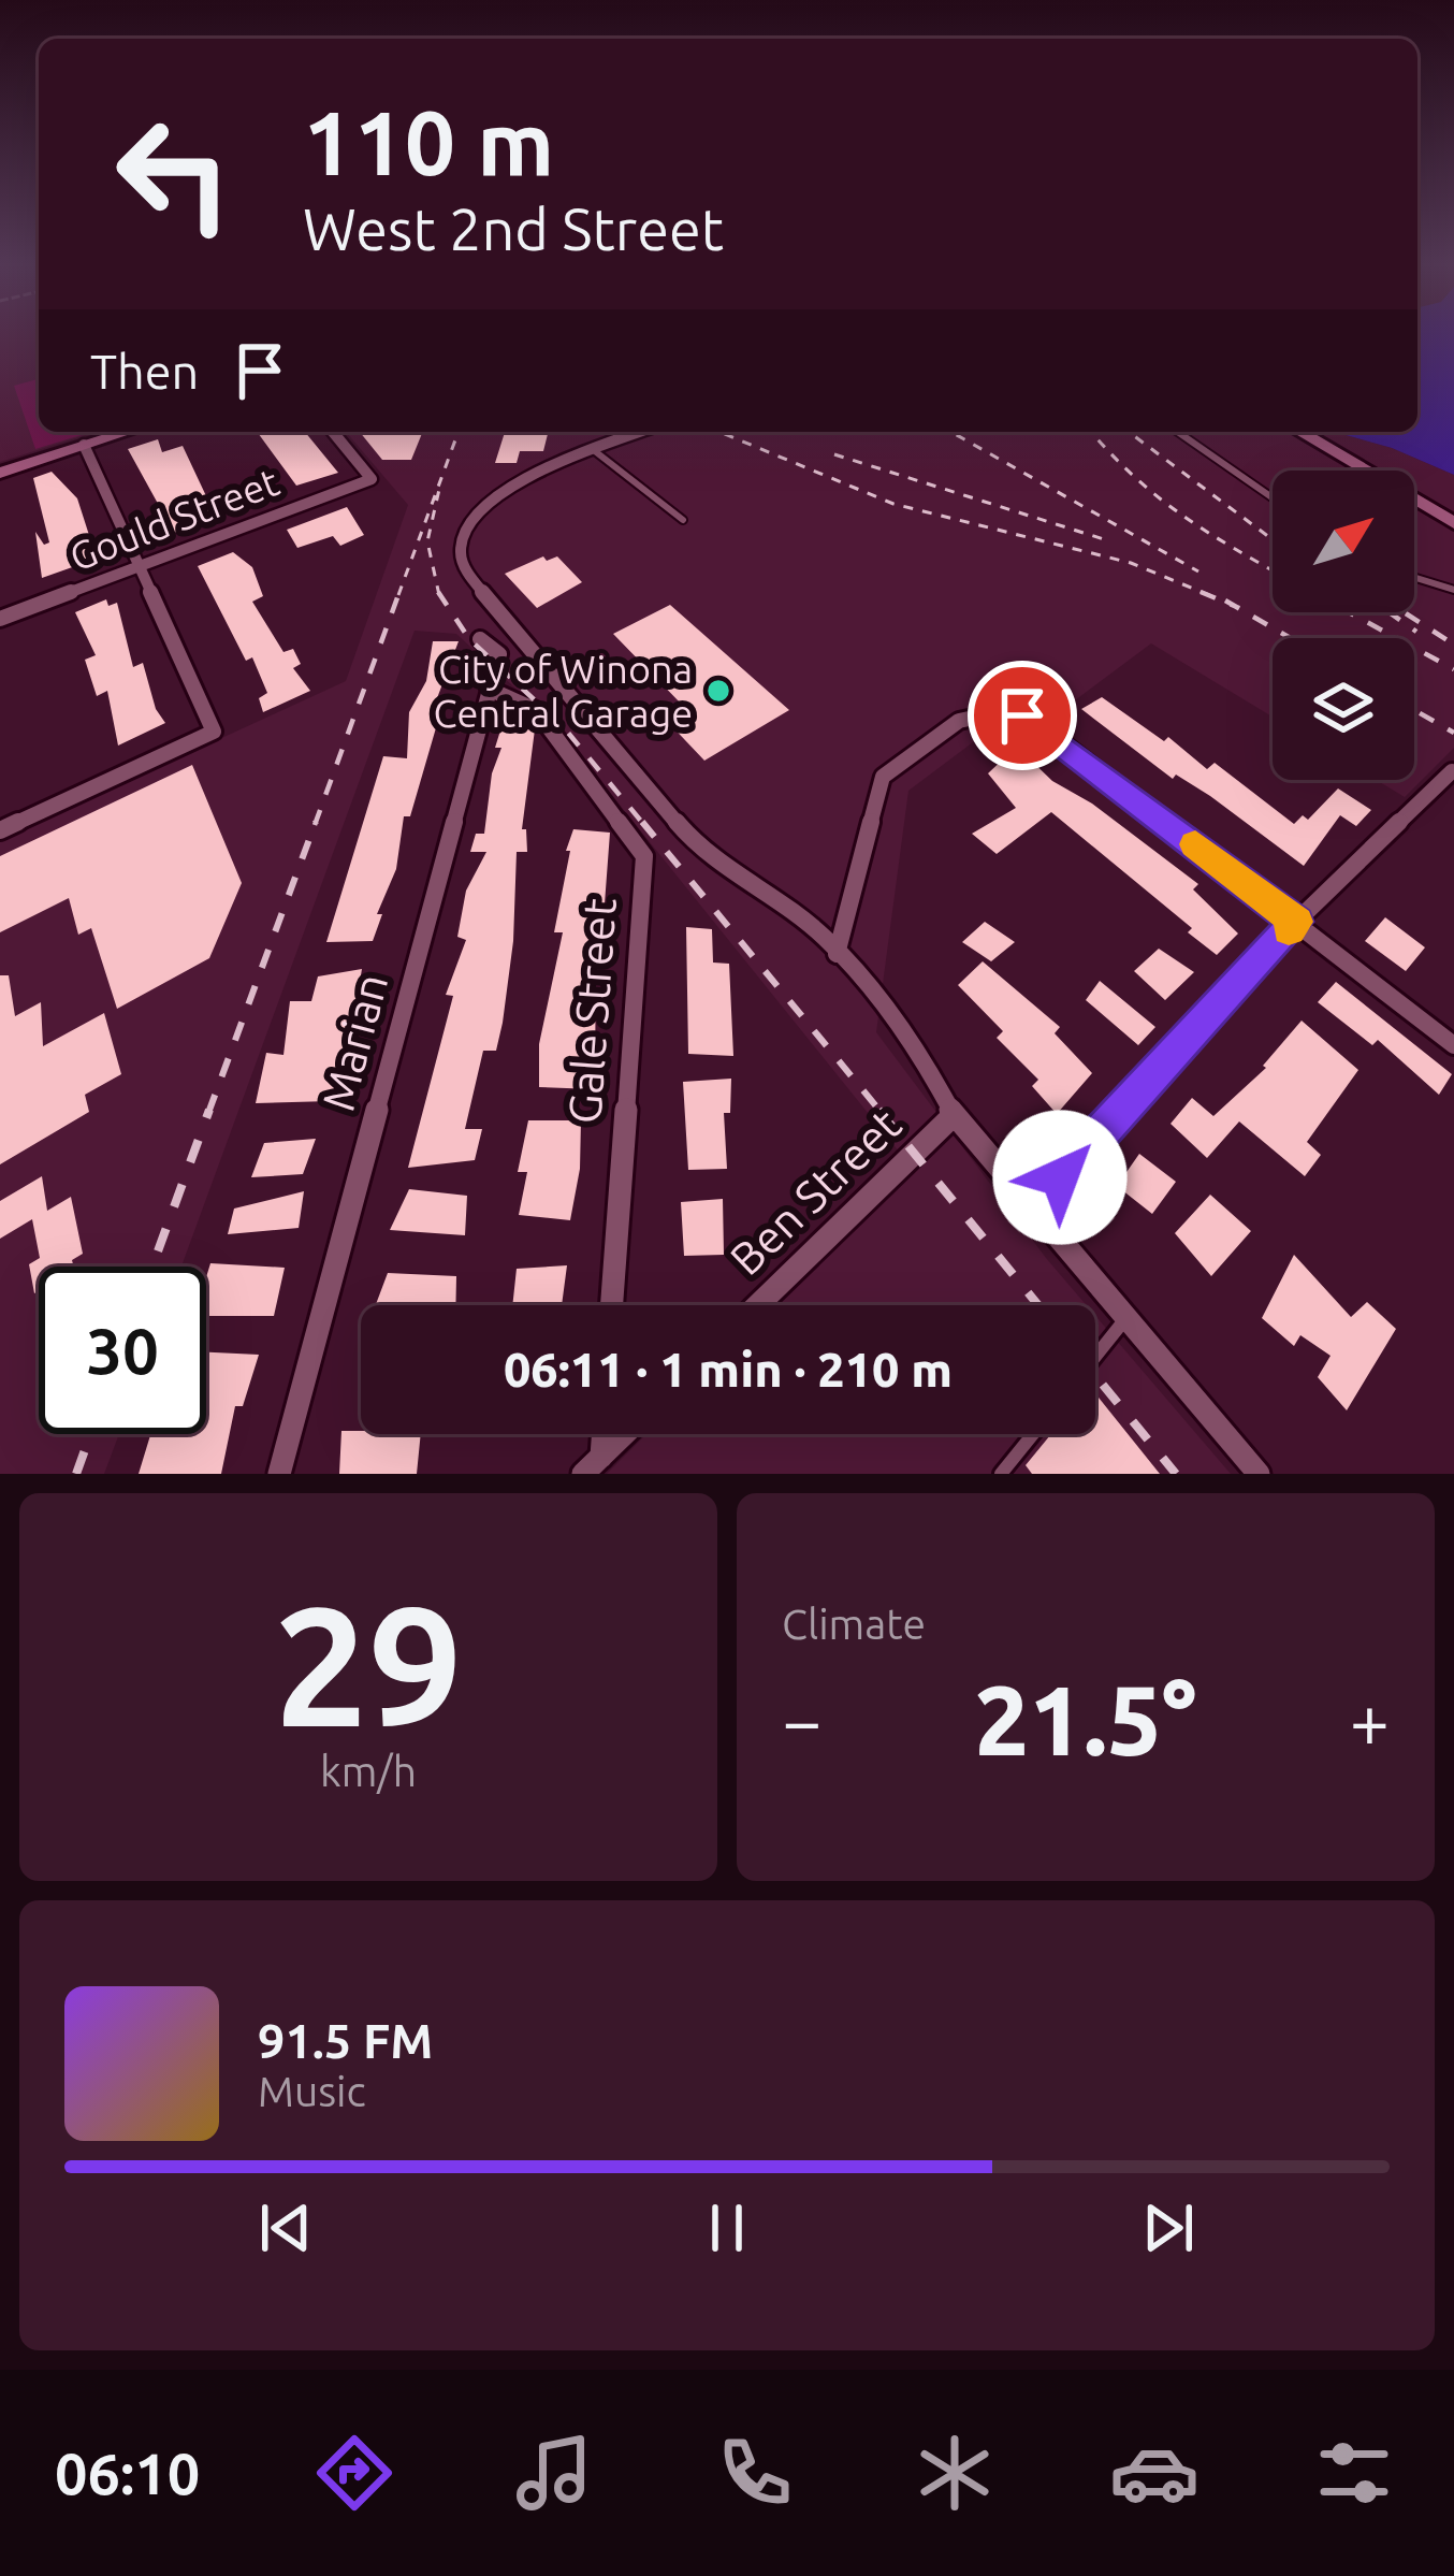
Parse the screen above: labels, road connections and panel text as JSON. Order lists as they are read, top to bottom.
{
  "streets": {
    "street": [
      "Gould Street",
      "Gale Street",
      "Marian",
      "Ben Street"
    ]
  },
  "crossings": [
    ["Gale Street", "Marian"]
  ],
  "places": ["City of Winona Central Garage"],
  "north": "top right",
  "page": {
    "turn": ["110 m", "West 2nd Street"],
    "then": "Then",
    "limit": "30",
    "trip": "06:11 · 1 min · 210 m",
    "tile": [
      ["29", "km/h"],
      "Climate"
    ],
    "heat": ["−", "21.5°", "+"],
    "song": ["91.5 FM", "Music"],
    "tabs": "06:10"
  }
}
